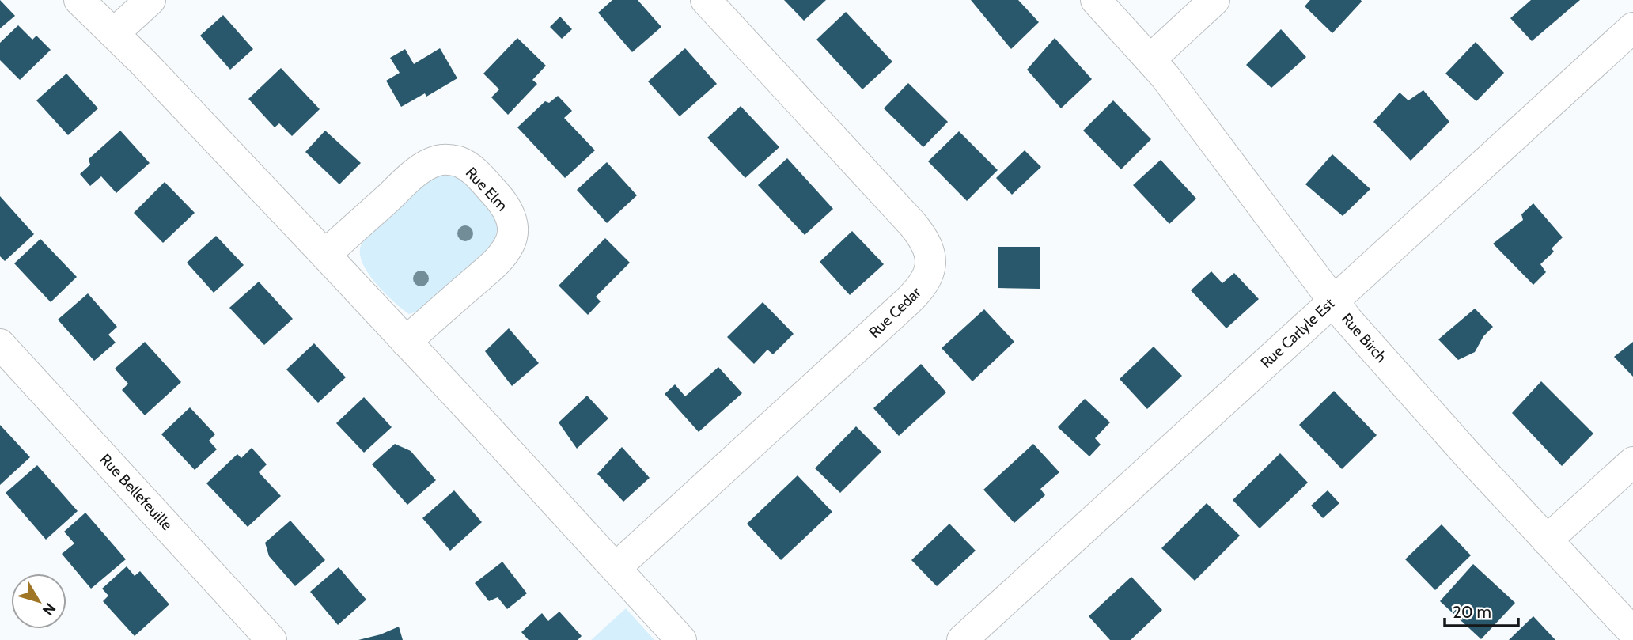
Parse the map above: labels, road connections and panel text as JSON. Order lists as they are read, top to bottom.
{
  "streets": {
    "street": [
      "Rue Elm",
      "Rue Cedar",
      "Rue Carlyle Est",
      "Rue Birch",
      "Rue Bellefeuille"
    ]
  },
  "crossings": [
    ["Rue Carlyle Est", "Rue Birch"]
  ],
  "scale_bar": "20 m",
  "north": "bottom right"
}
